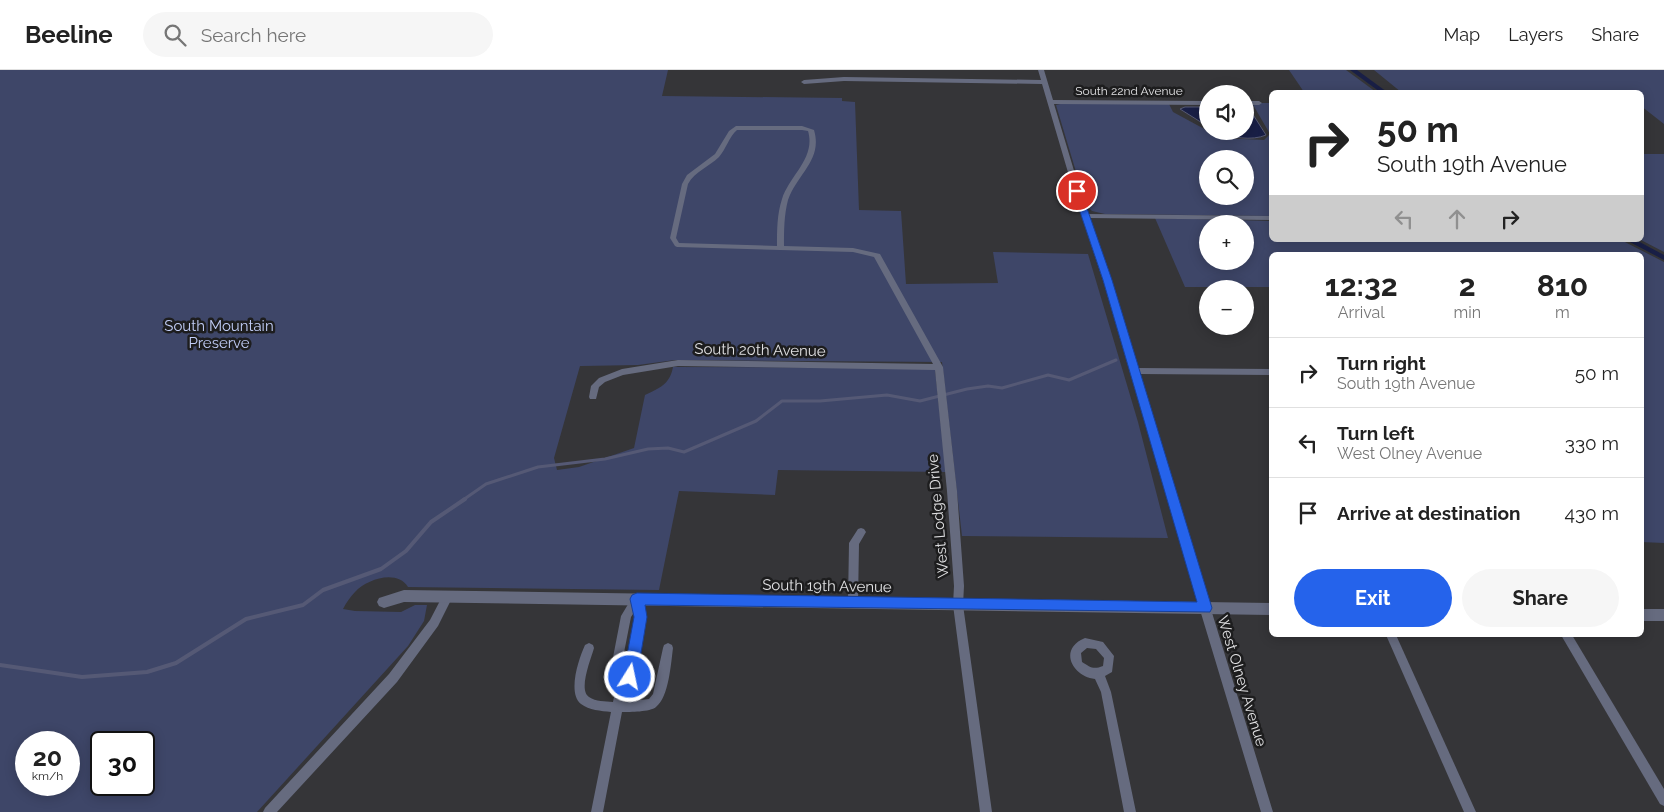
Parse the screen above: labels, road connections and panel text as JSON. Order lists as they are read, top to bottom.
{
  "streets": {
    "street": [
      "South 22nd Avenue",
      "South 20th Avenue",
      "West Lodge Drive",
      "South 19th Avenue",
      "West Olney Avenue"
    ]
  },
  "crossings": [
    ["South 22nd Avenue", "West Olney Avenue"],
    ["South 20th Avenue", "West Lodge Drive"],
    ["West Lodge Drive", "South 19th Avenue"],
    ["South 19th Avenue", "West Olney Avenue"]
  ],
  "parks": ["South Mountain Preserve"],
  "page": {
    "header": "Beeline",
    "search": "Search here",
    "nav": ["Map", "Layers", "Share"],
    "map_buttons": ["+", "−"],
    "turn": ["50 m", "South 19th Avenue"],
    "eta": [
      "12:32",
      "Arrival",
      "2",
      "min",
      "810",
      "m"
    ],
    "list": [
      {
        "name": "Turn right",
        "note": "South 19th Avenue",
        "value": "50 m"
      },
      {
        "name": "Turn left",
        "note": "West Olney Avenue",
        "value": "330 m"
      },
      {
        "name": "Arrive at destination",
        "value": "430 m"
      }
    ],
    "buttons": ["Exit", "Share"],
    "speed": "20 km/h",
    "limit": "30"
  }
}
